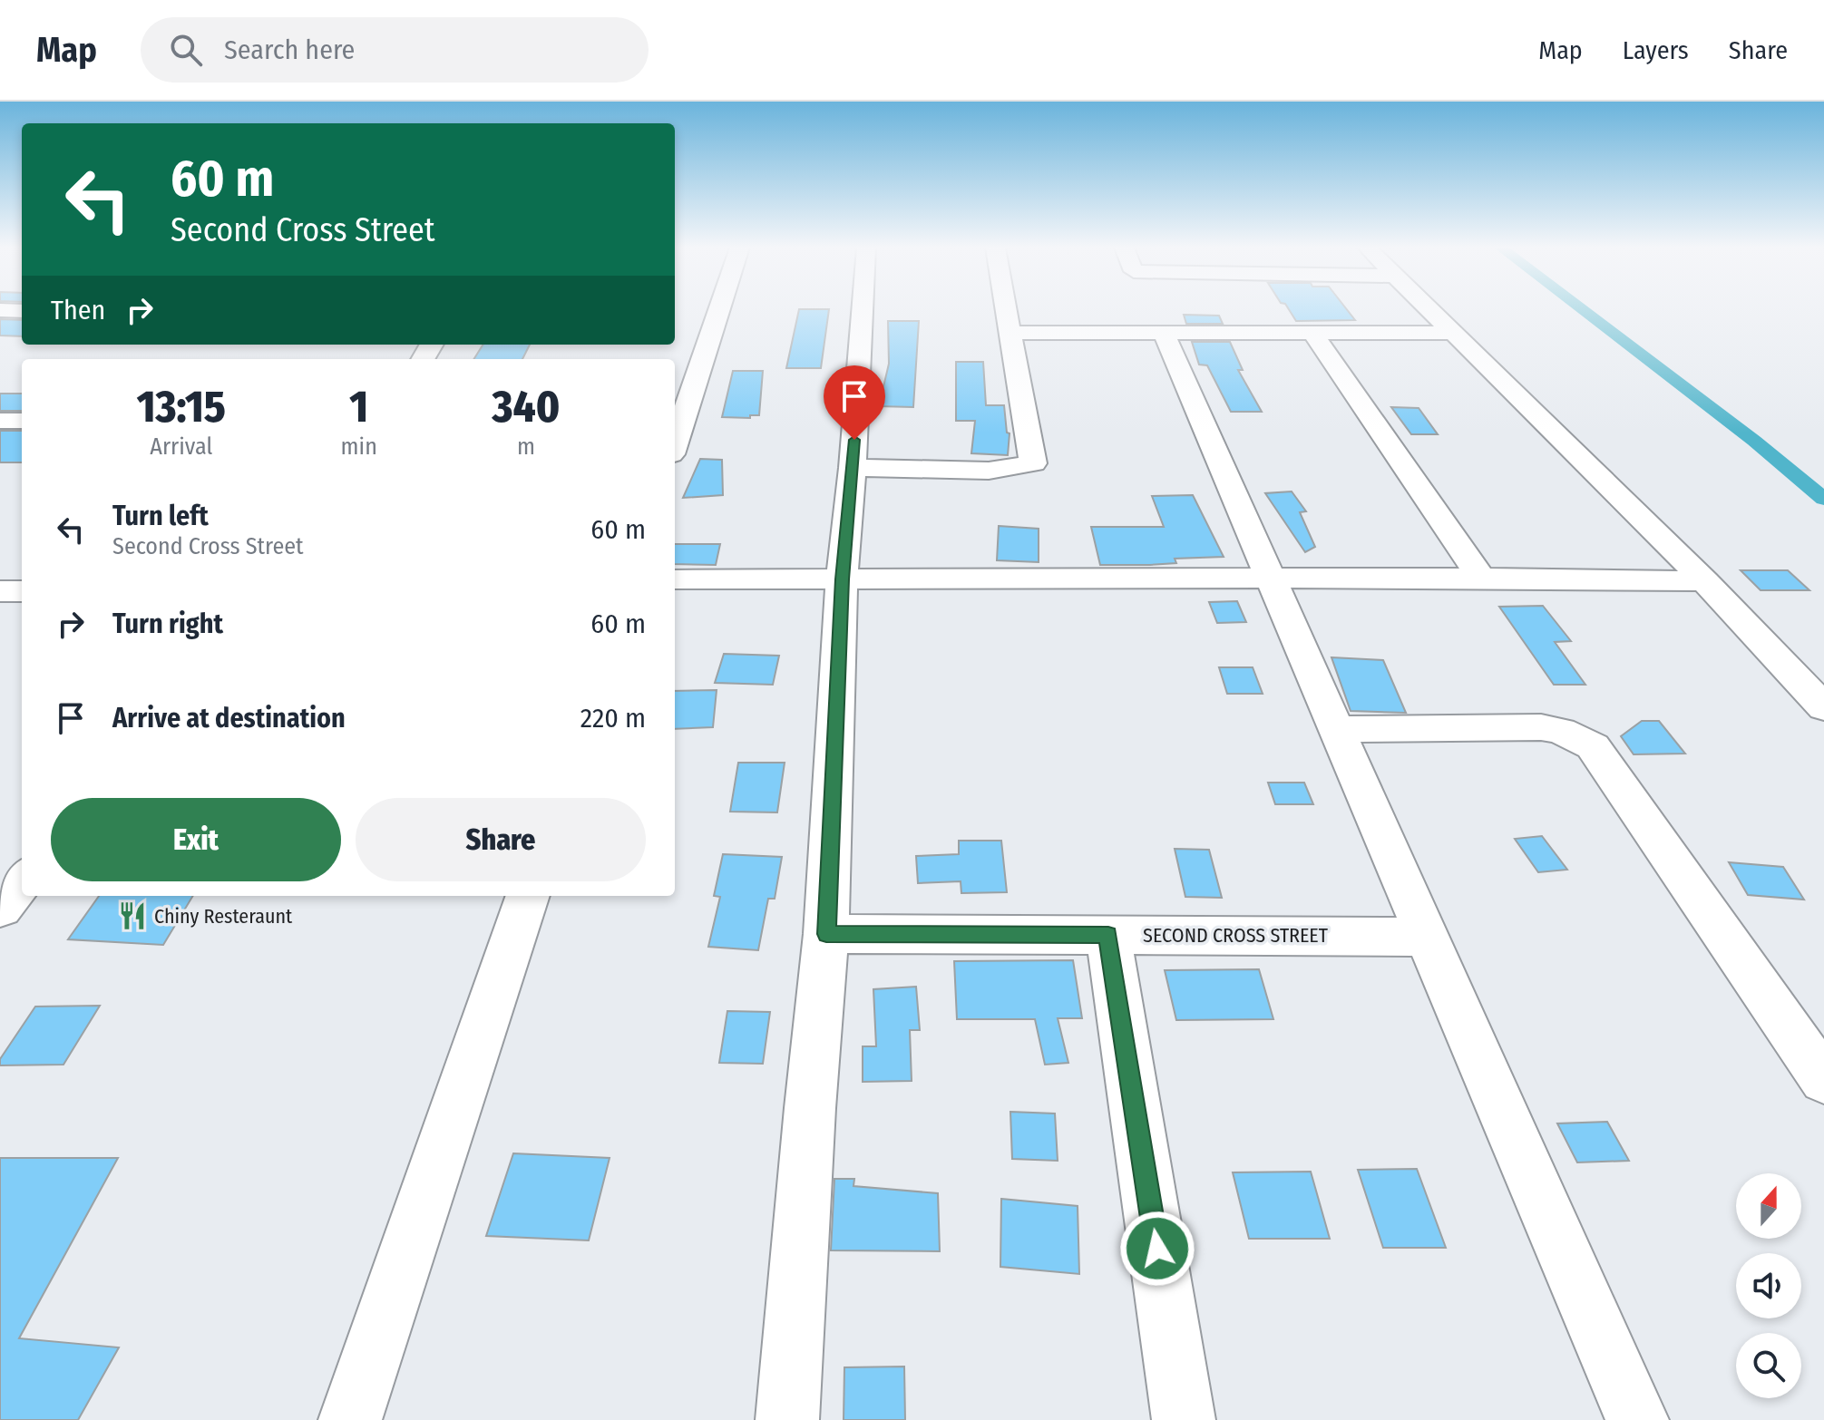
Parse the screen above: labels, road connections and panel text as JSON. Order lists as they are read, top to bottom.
{
  "streets": {
    "street": ["SECOND CROSS STREET"]
  },
  "places": {
    "restaurant": ["Chiny Resteraunt"]
  },
  "north": "top",
  "page": {
    "header": "Map",
    "search": "Search here",
    "nav": ["Map", "Layers", "Share"],
    "turn": ["60 m", "Second Cross Street"],
    "then": "Then",
    "eta": [
      "13:15",
      "Arrival",
      "1",
      "min",
      "340",
      "m"
    ],
    "list": [
      {
        "name": "Turn left",
        "note": "Second Cross Street",
        "value": "60 m"
      },
      {
        "name": "Turn right",
        "value": "60 m"
      },
      {
        "name": "Arrive at destination",
        "value": "220 m"
      }
    ],
    "buttons": ["Exit", "Share"]
  }
}
